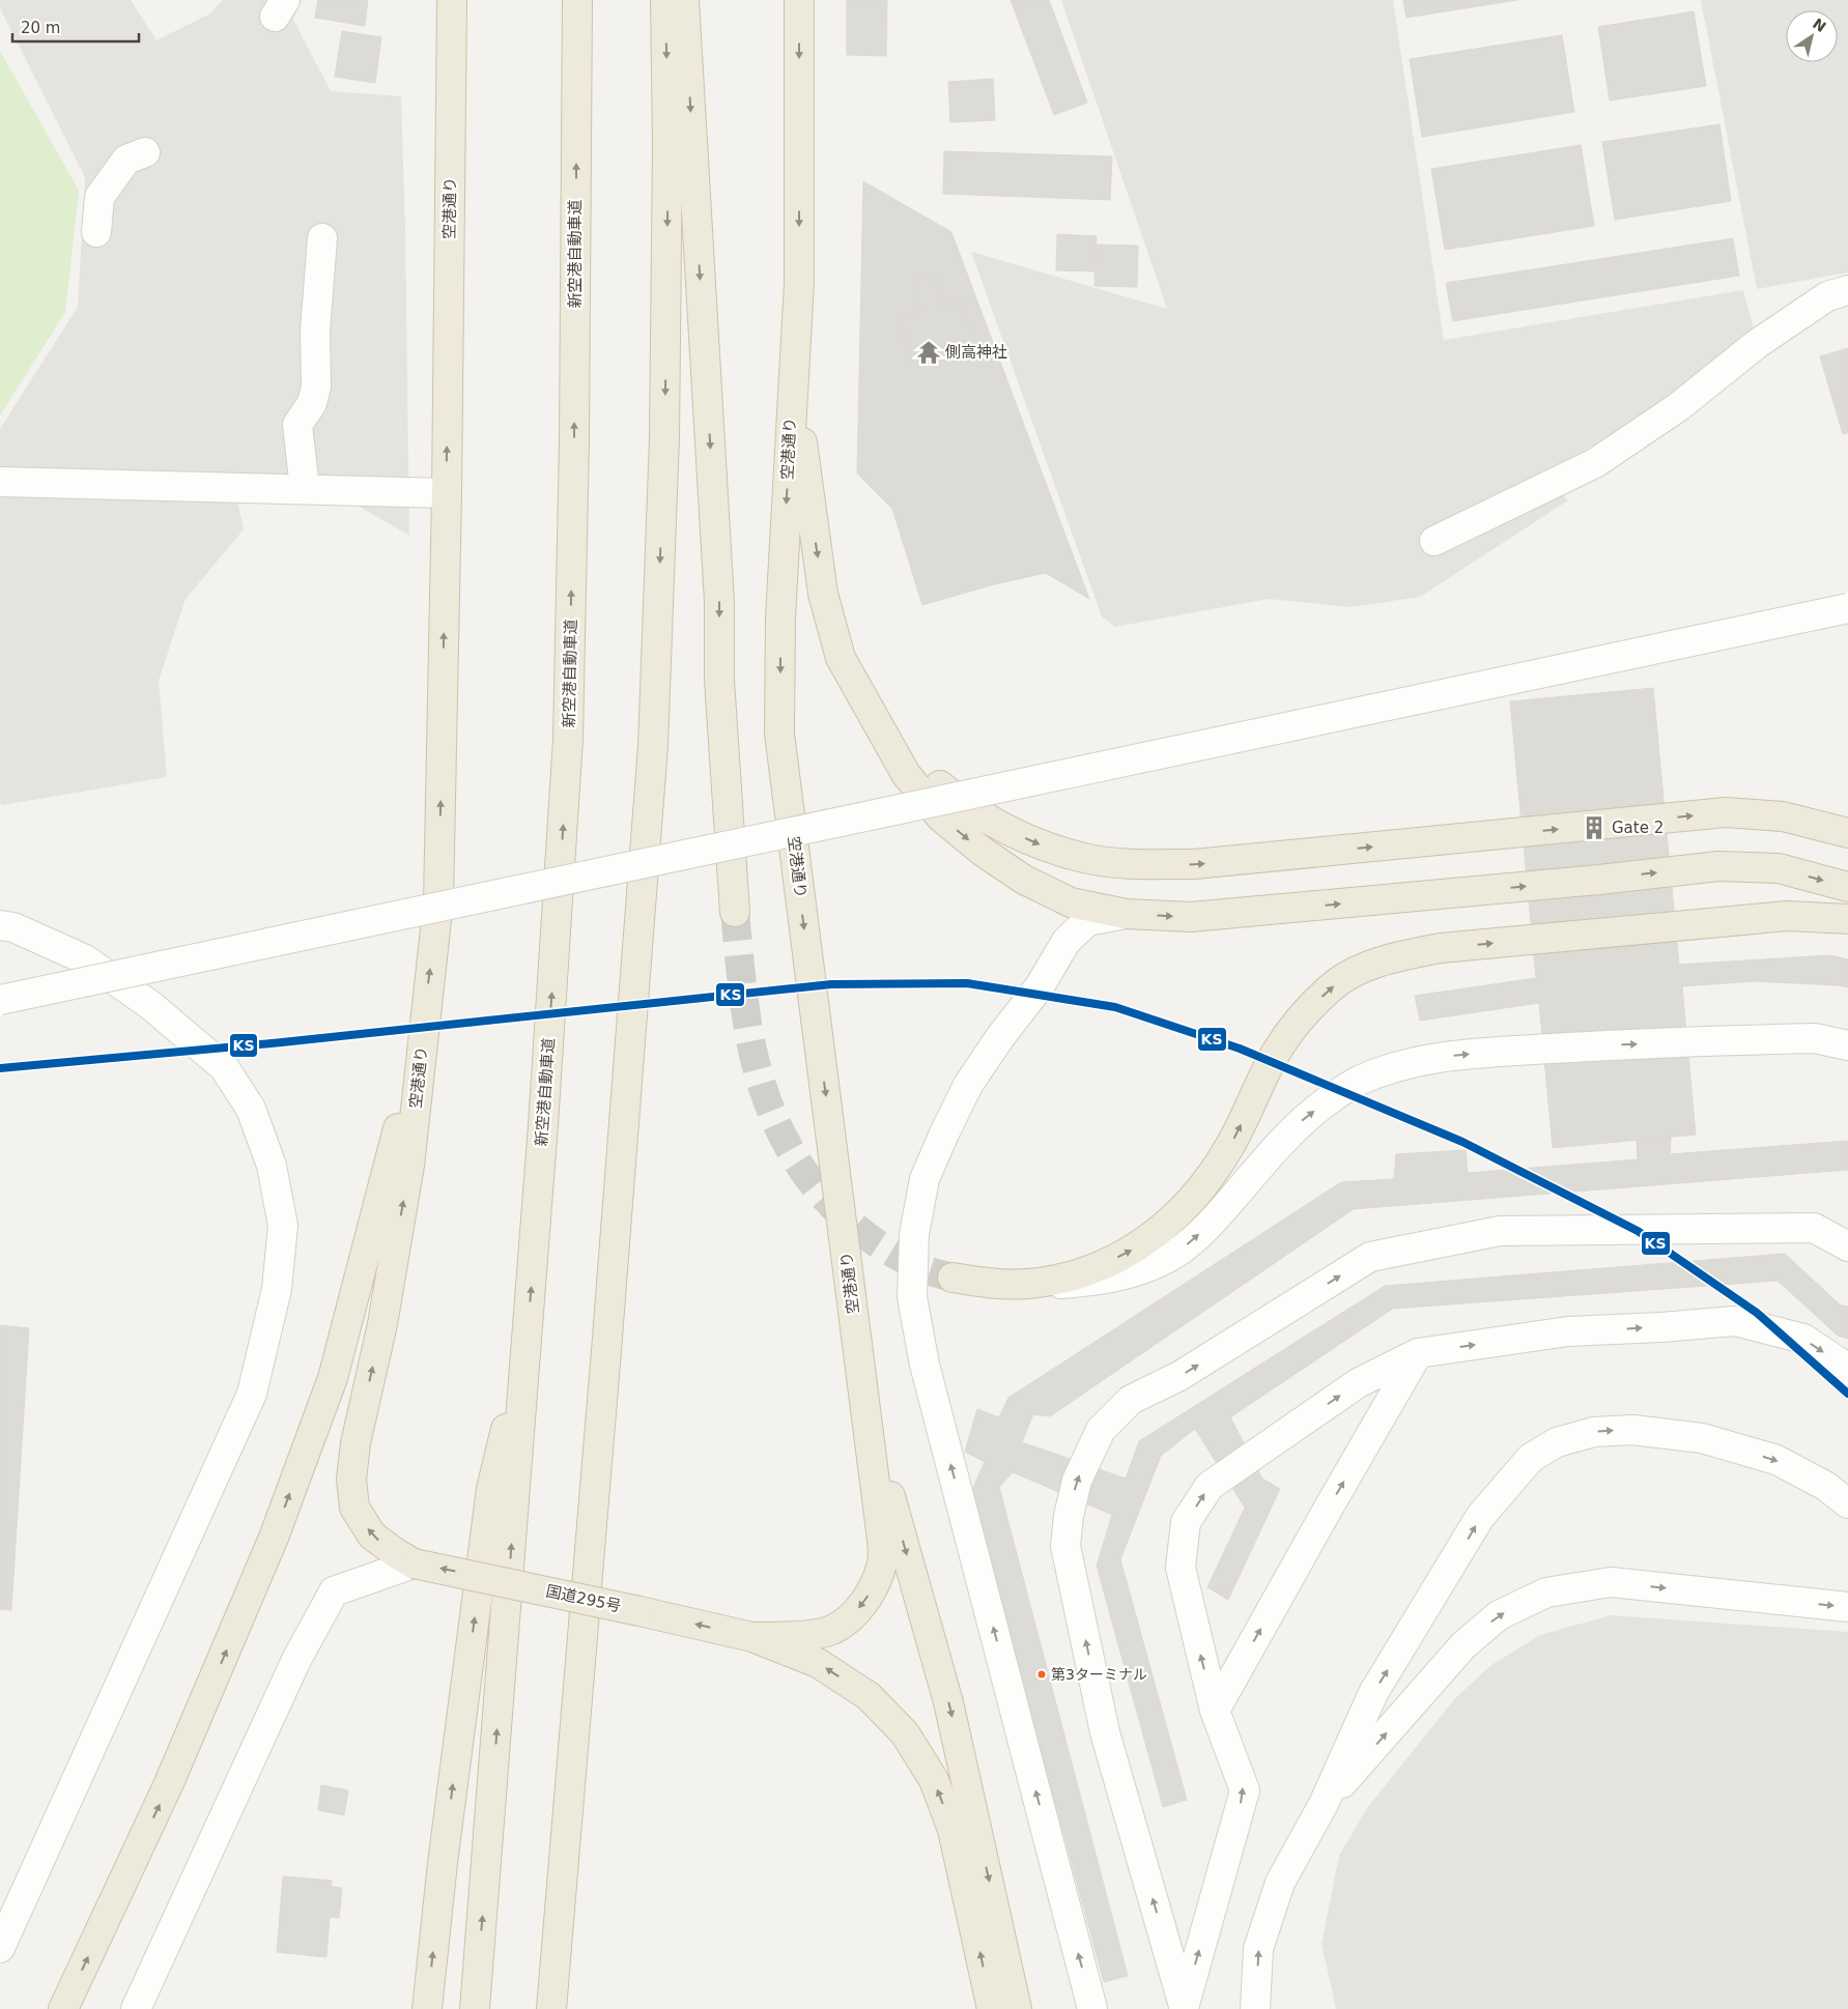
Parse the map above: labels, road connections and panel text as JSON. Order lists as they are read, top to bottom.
{
  "streets": {
    "highway": ["空港通り", "新空港自動車道", "国道295号"]
  },
  "crossings": [
    ["空港通り", "国道295号"]
  ],
  "one_way": ["国道295号"],
  "places": {
    "temple": ["側高神社"],
    "building": ["Gate 2"],
    "other": ["第3ターミナル"]
  },
  "lines": ["transit line KS"],
  "scale_bar": "20 m",
  "north": "top right"
}
